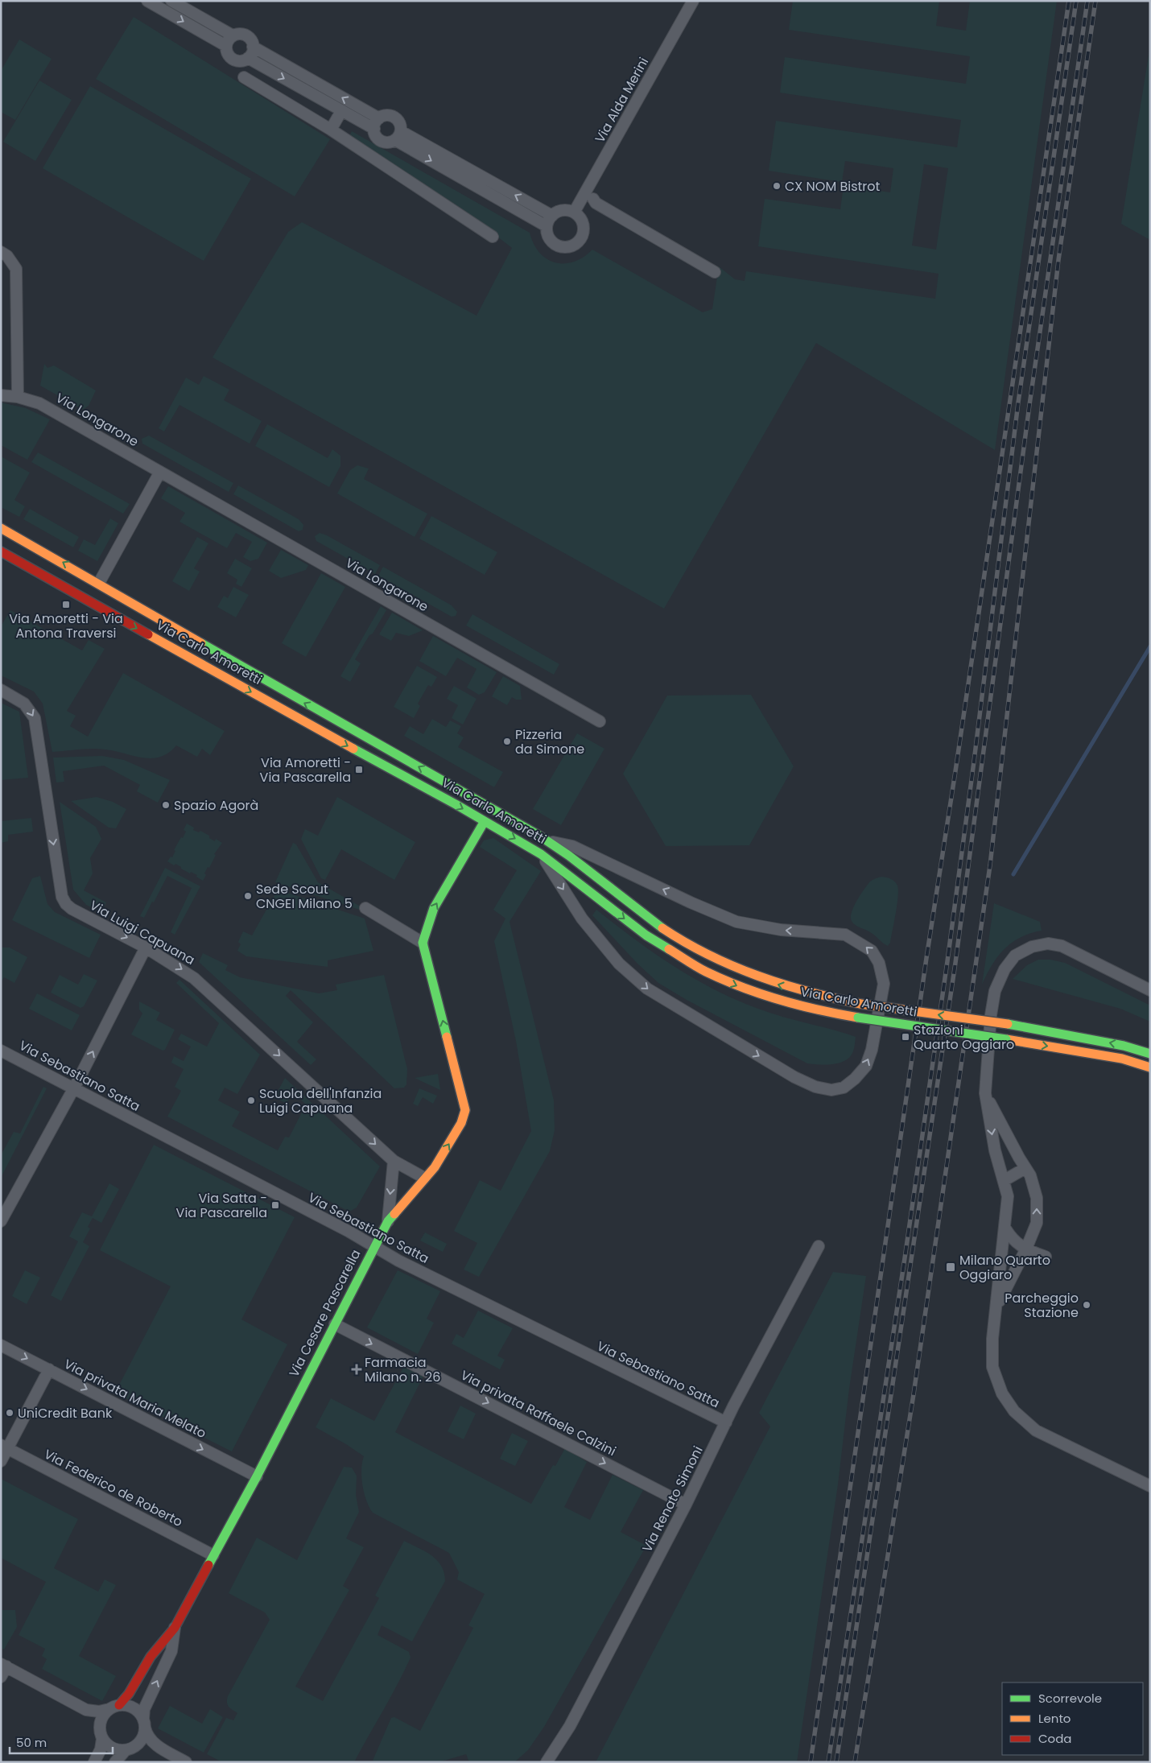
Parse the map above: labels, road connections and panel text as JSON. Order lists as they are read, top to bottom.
{
  "streets": {
    "street": [
      "Via Alda Merini",
      "Via Longarone",
      "Via Carlo Amoretti",
      "Via Luigi Capuana",
      "Via Sebastiano Satta",
      "Via Cesare Pascarella",
      "Via privata Maria Melato",
      "Via privata Raffaele Calzini",
      "Via Federico de Roberto",
      "Via Renato Simoni"
    ]
  },
  "crossings": [
    ["Via Luigi Capuana", "Via Cesare Pascarella"],
    ["Via Sebastiano Satta", "Via Cesare Pascarella"],
    ["Via Sebastiano Satta", "Via Renato Simoni"],
    ["Via Cesare Pascarella", "Via privata Maria Melato"],
    ["Via Cesare Pascarella", "Via privata Raffaele Calzini"],
    ["Via Cesare Pascarella", "Via Federico de Roberto"],
    ["Via privata Raffaele Calzini", "Via Renato Simoni"]
  ],
  "one_way": ["Via Luigi Capuana", "Via privata Maria Melato", "Via privata Raffaele Calzini"],
  "places": {
    "other": [
      "CX NOM Bistrot",
      "Pizzeria da Simone",
      "Spazio Agorà",
      "Sede Scout CNGEI Milano 5",
      "Scuola dell'Infanzia Luigi Capuana",
      "Parcheggio Stazione",
      "UniCredit Bank"
    ],
    "transit": [
      "Via Amoretti - Via Antona Traversi",
      "Via Amoretti - Via Pascarella",
      "Stazioni Quarto Oggiaro",
      "Via Satta - Via Pascarella",
      "Milano Quarto Oggiaro"
    ],
    "health": ["Farmacia Milano n. 26"]
  },
  "legend": ["Scorrevole", "Lento", "Coda"],
  "scale_bar": "50 m"
}
